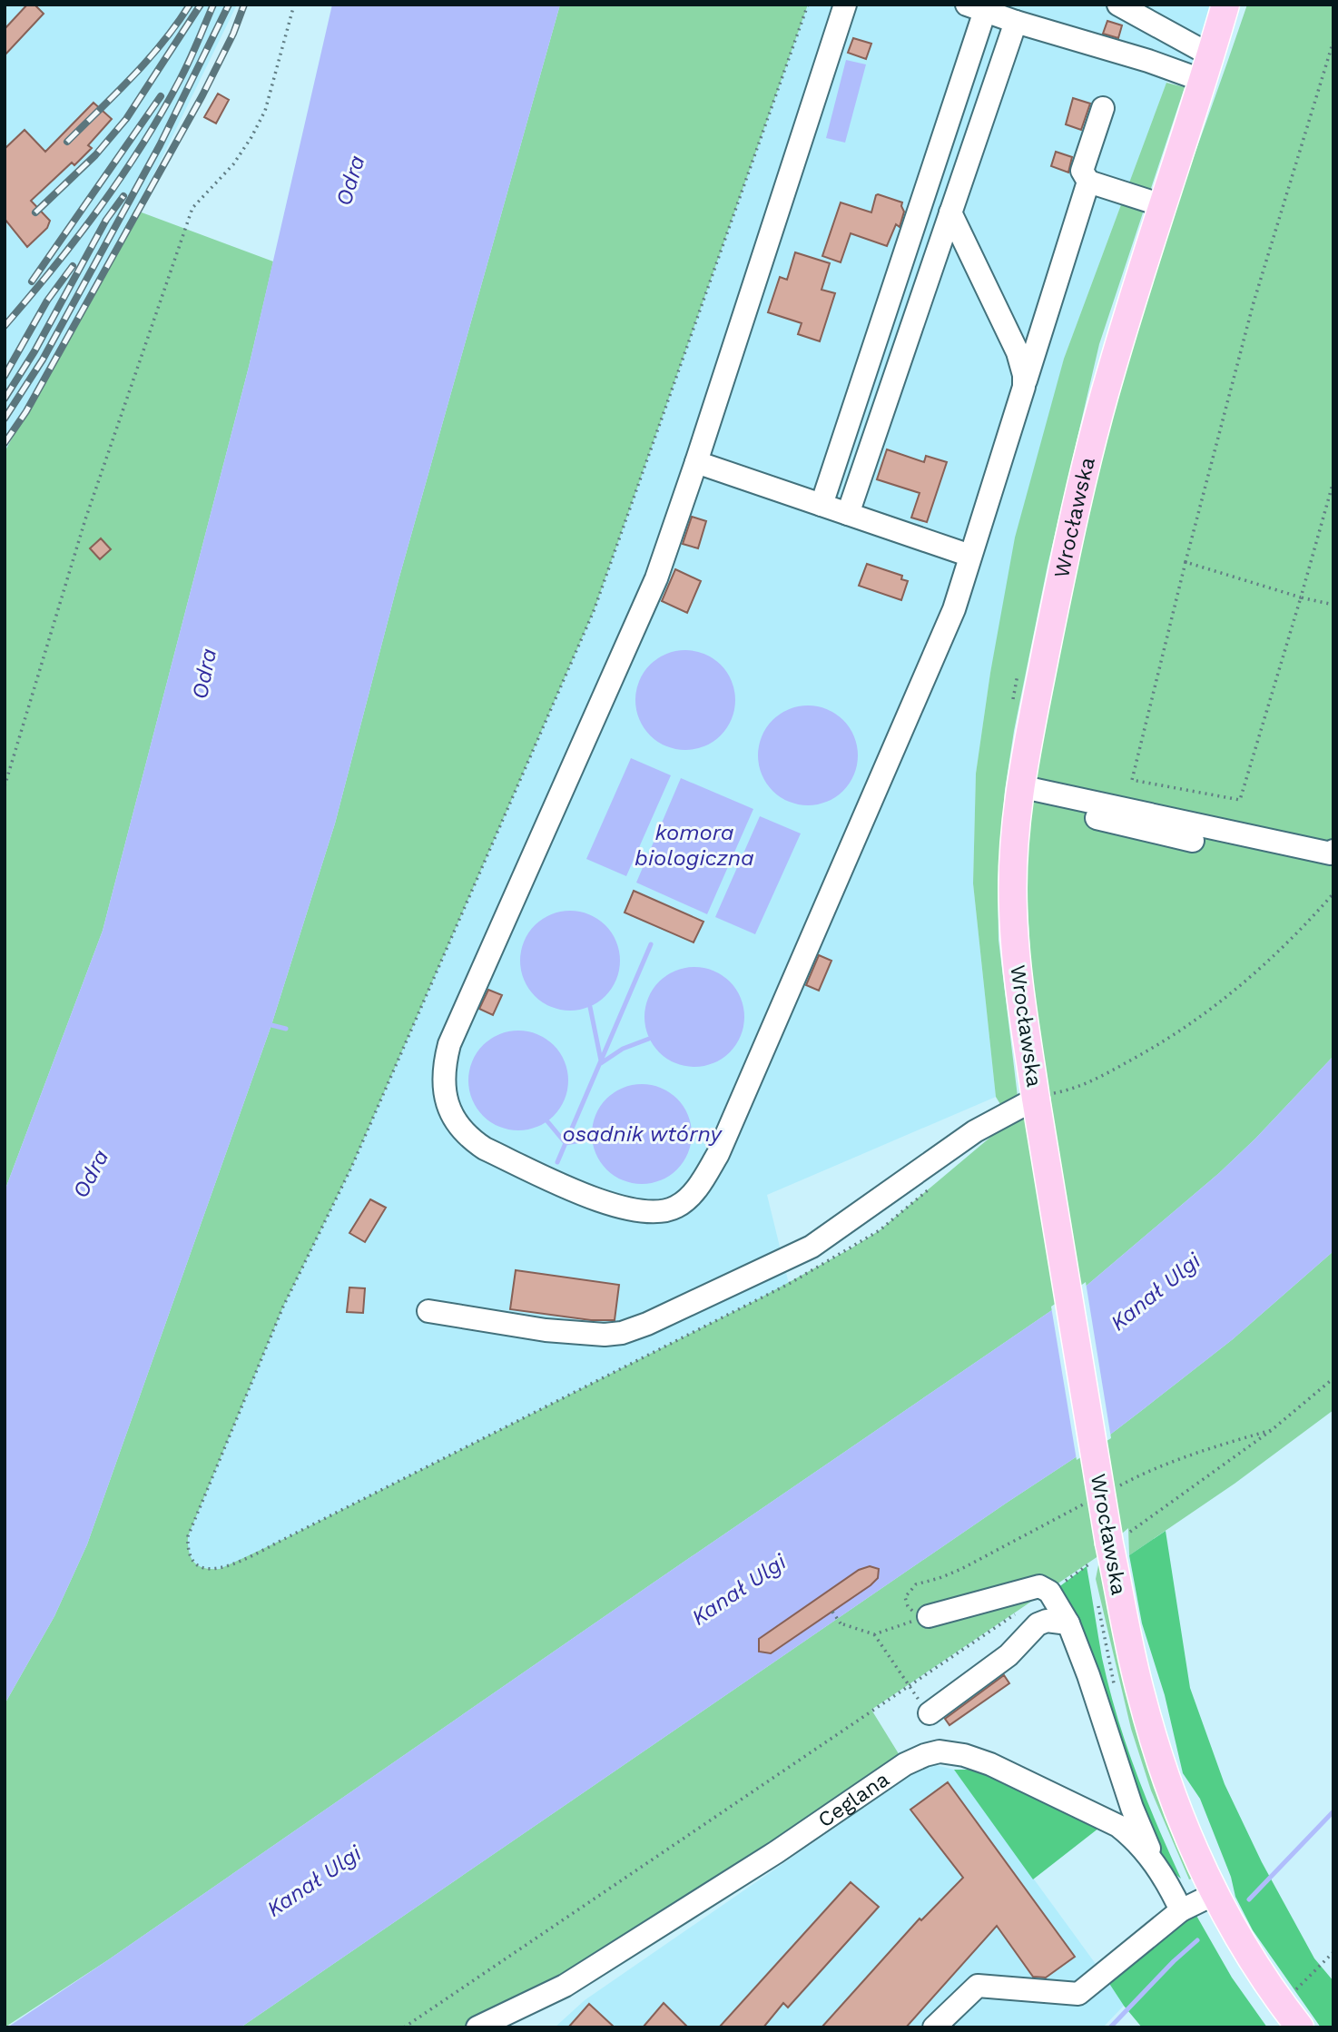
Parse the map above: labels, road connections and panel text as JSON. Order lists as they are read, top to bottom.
{
  "streets": {
    "main road": ["Wrocławska"],
    "street": ["Ceglana"]
  },
  "water": [
    "Odra",
    "komora biologiczna",
    "osadnik wtórny",
    "Kanał Ulgi"
  ]
}
